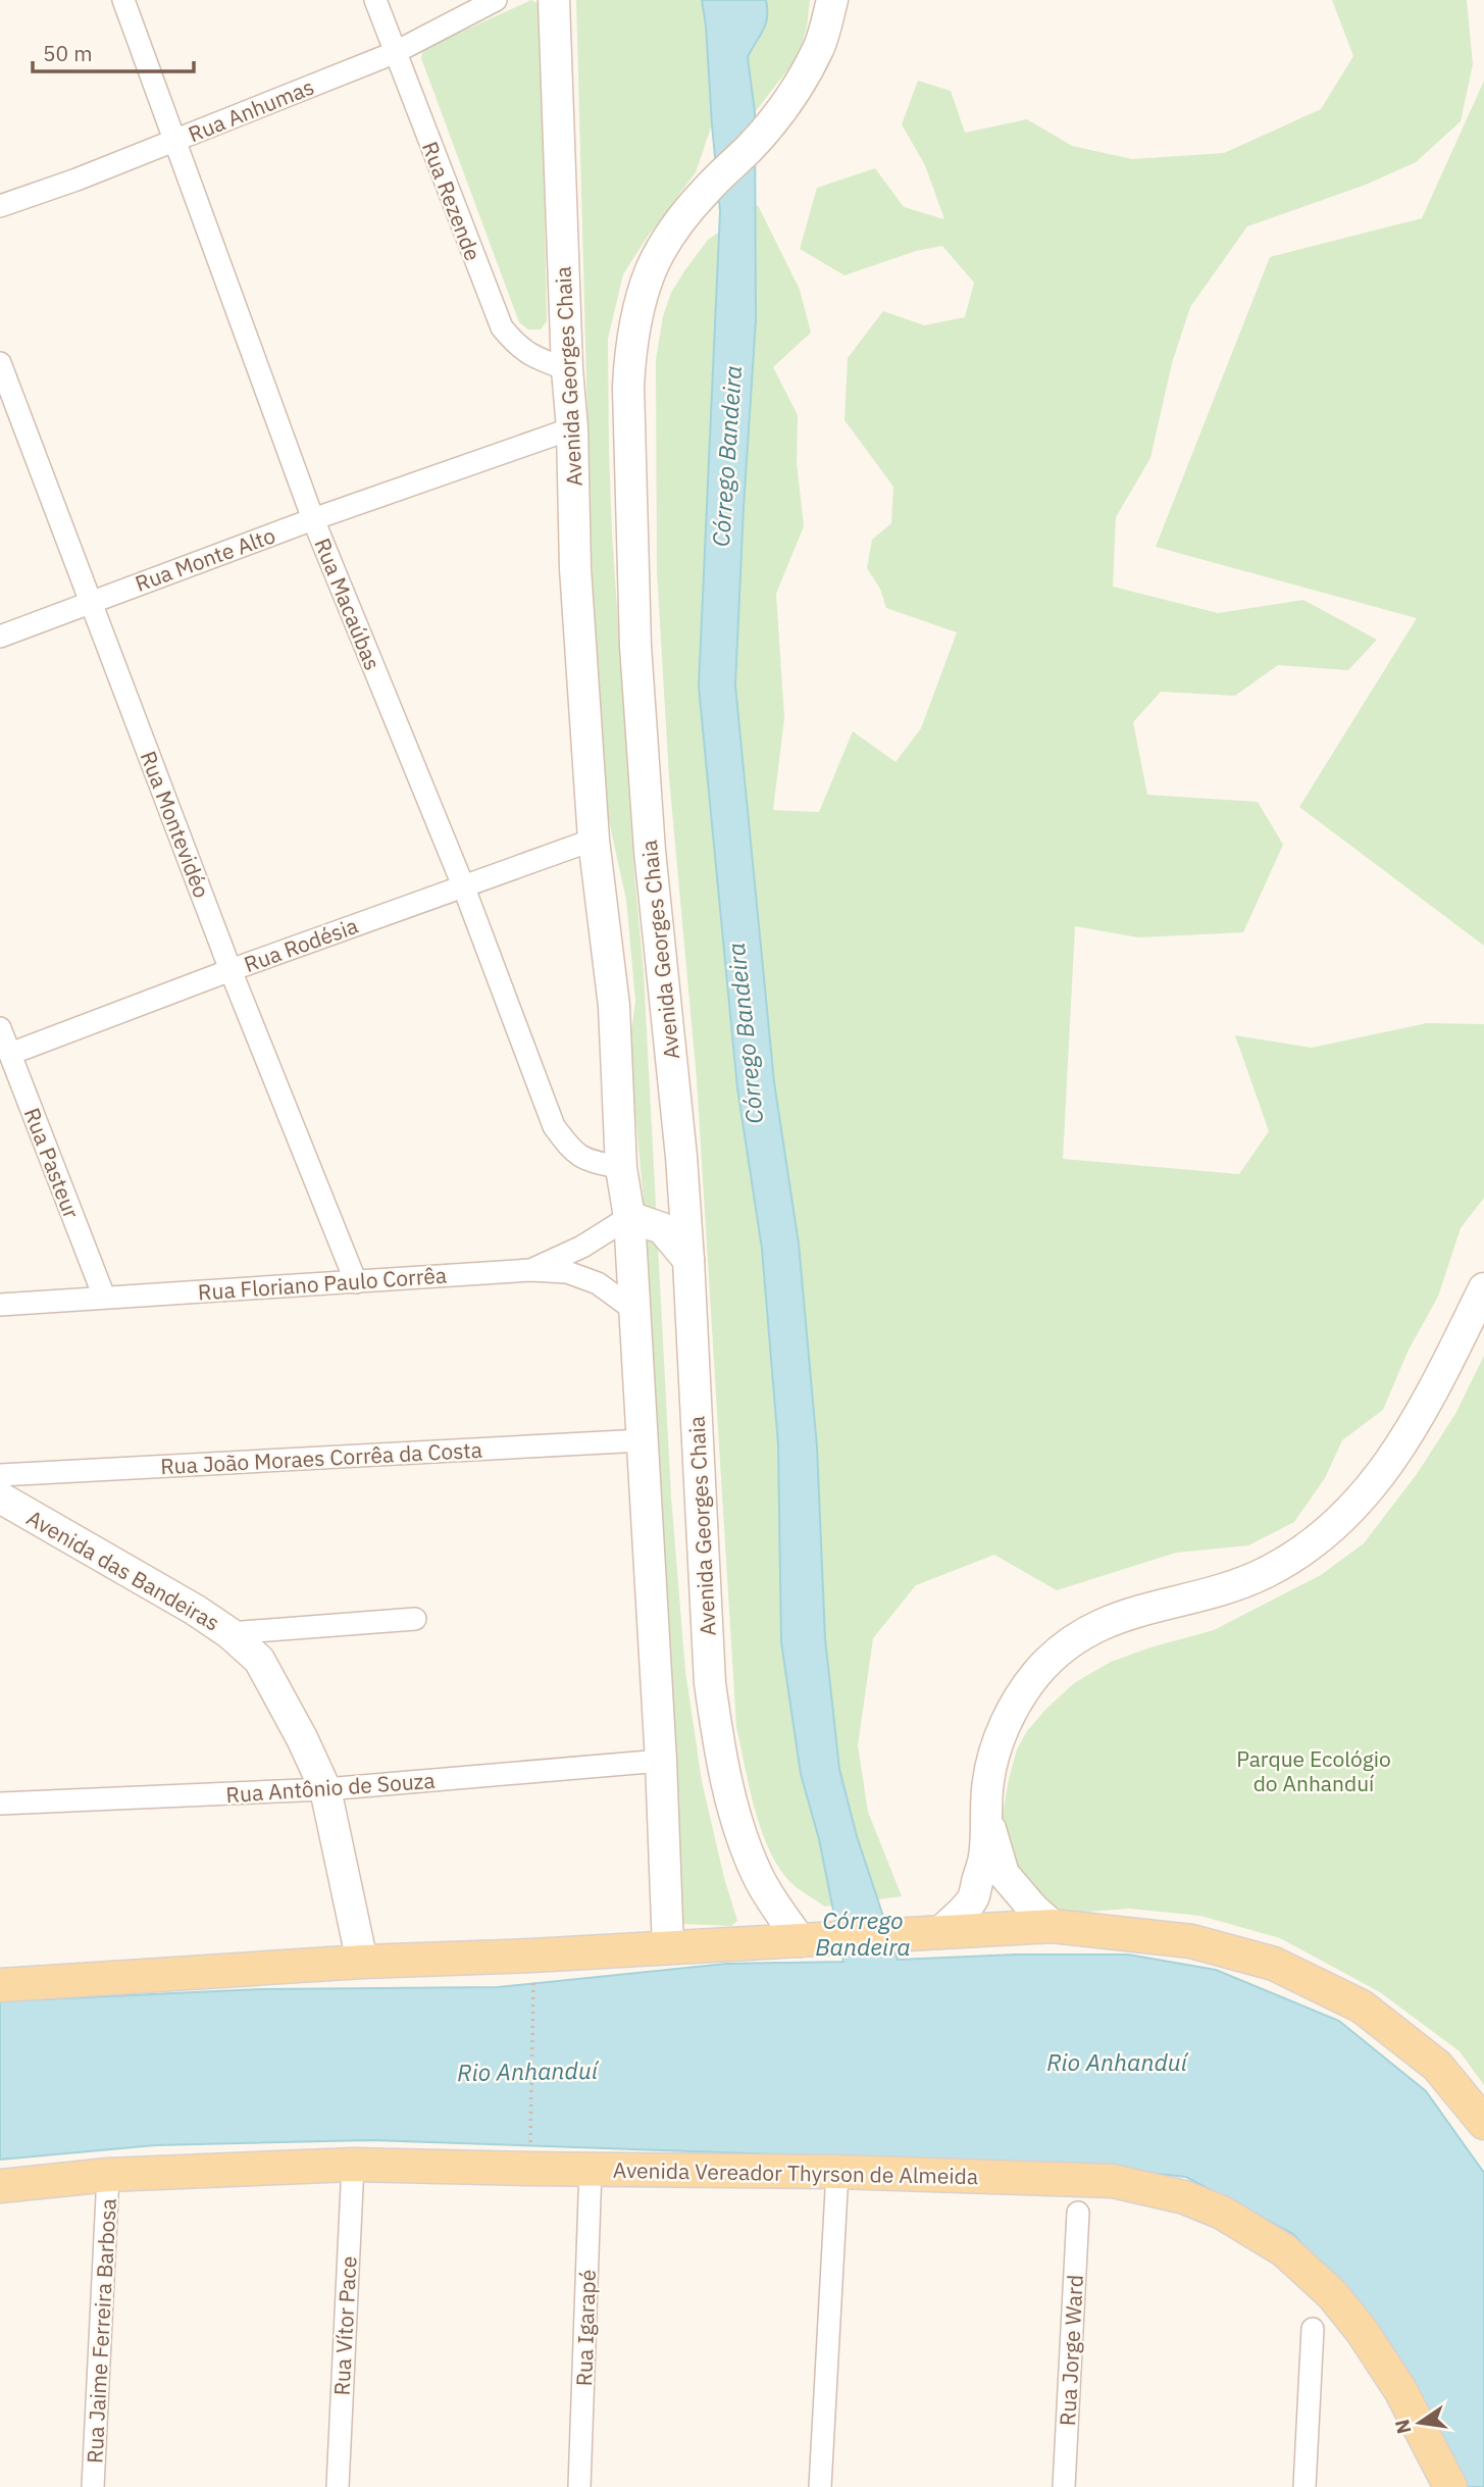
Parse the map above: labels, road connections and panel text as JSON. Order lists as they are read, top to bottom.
{
  "streets": {
    "main road": ["Avenida Georges Chaia", "Avenida das Bandeiras", "Avenida Vereador Thyrson de Almeida"],
    "street": [
      "Rua Anhumas",
      "Rua Rezende",
      "Rua Monte Alto",
      "Rua Macaúbas",
      "Rua Montevidéo",
      "Rua Rodésia",
      "Rua Pasteur",
      "Rua Floriano Paulo Corrêa",
      "Rua João Moraes Corrêa da Costa",
      "Rua Antônio de Souza",
      "Rua Vítor Pace",
      "Rua Igarapé",
      "Rua Jaime Ferreira Barbosa",
      "Rua Jorge Ward"
    ]
  },
  "crossings": [
    ["Rua Anhumas", "Rua Rezende"],
    ["Rua Anhumas", "Rua Macaúbas"],
    ["Rua Rezende", "Avenida Georges Chaia"],
    ["Avenida Georges Chaia", "Rua Monte Alto"],
    ["Avenida Georges Chaia", "Rua Macaúbas"],
    ["Avenida Georges Chaia", "Rua Rodésia"],
    ["Avenida Georges Chaia", "Rua Floriano Paulo Corrêa"],
    ["Avenida Georges Chaia", "Rua João Moraes Corrêa da Costa"],
    ["Avenida Georges Chaia", "Rua Antônio de Souza"],
    ["Rua Monte Alto", "Rua Macaúbas"],
    ["Rua Monte Alto", "Rua Montevidéo"],
    ["Rua Macaúbas", "Rua Rodésia"],
    ["Rua Montevidéo", "Rua Rodésia"],
    ["Rua Montevidéo", "Rua Floriano Paulo Corrêa"],
    ["Rua Rodésia", "Rua Pasteur"],
    ["Rua Pasteur", "Rua Floriano Paulo Corrêa"],
    ["Avenida das Bandeiras", "Rua Antônio de Souza"],
    ["Avenida Vereador Thyrson de Almeida", "Rua Vítor Pace"],
    ["Avenida Vereador Thyrson de Almeida", "Rua Igarapé"],
    ["Avenida Vereador Thyrson de Almeida", "Rua Jaime Ferreira Barbosa"]
  ],
  "water": ["Córrego Bandeira", "Rio Anhanduí"],
  "parks": ["Parque Ecológio do Anhanduí"],
  "scale_bar": "50 m",
  "north": "left"
}
